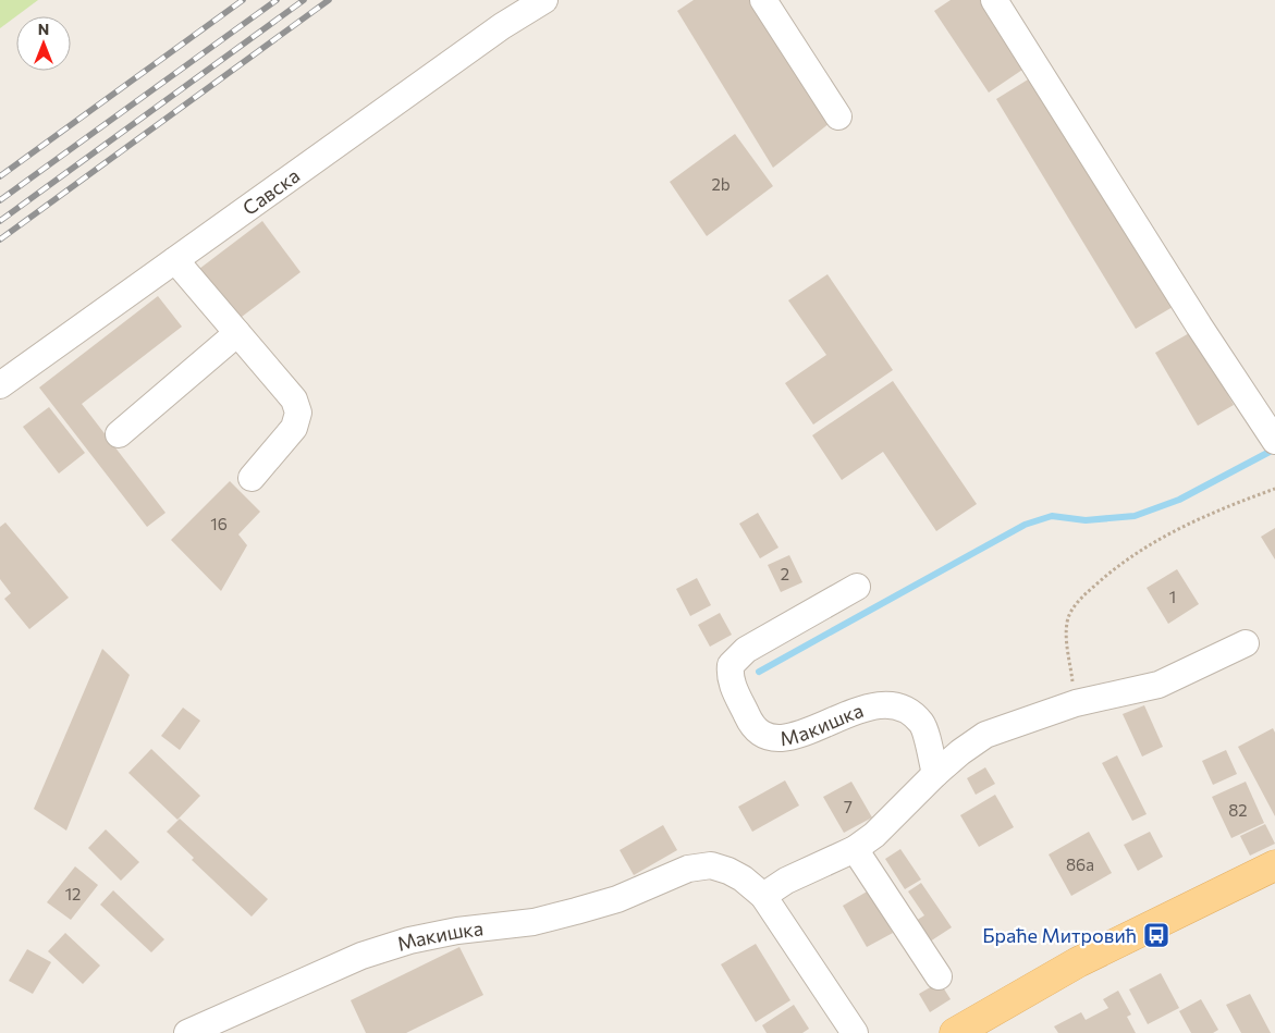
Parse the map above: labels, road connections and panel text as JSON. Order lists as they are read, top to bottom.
{
  "streets": {
    "street": ["Савска", "Макишка"]
  },
  "places": {
    "bus stop": ["Браће Митровић"]
  },
  "house_numbers": [
    "2b",
    "16",
    "2",
    "1",
    "7",
    "82",
    "86a",
    "12"
  ],
  "north": "top"
}
